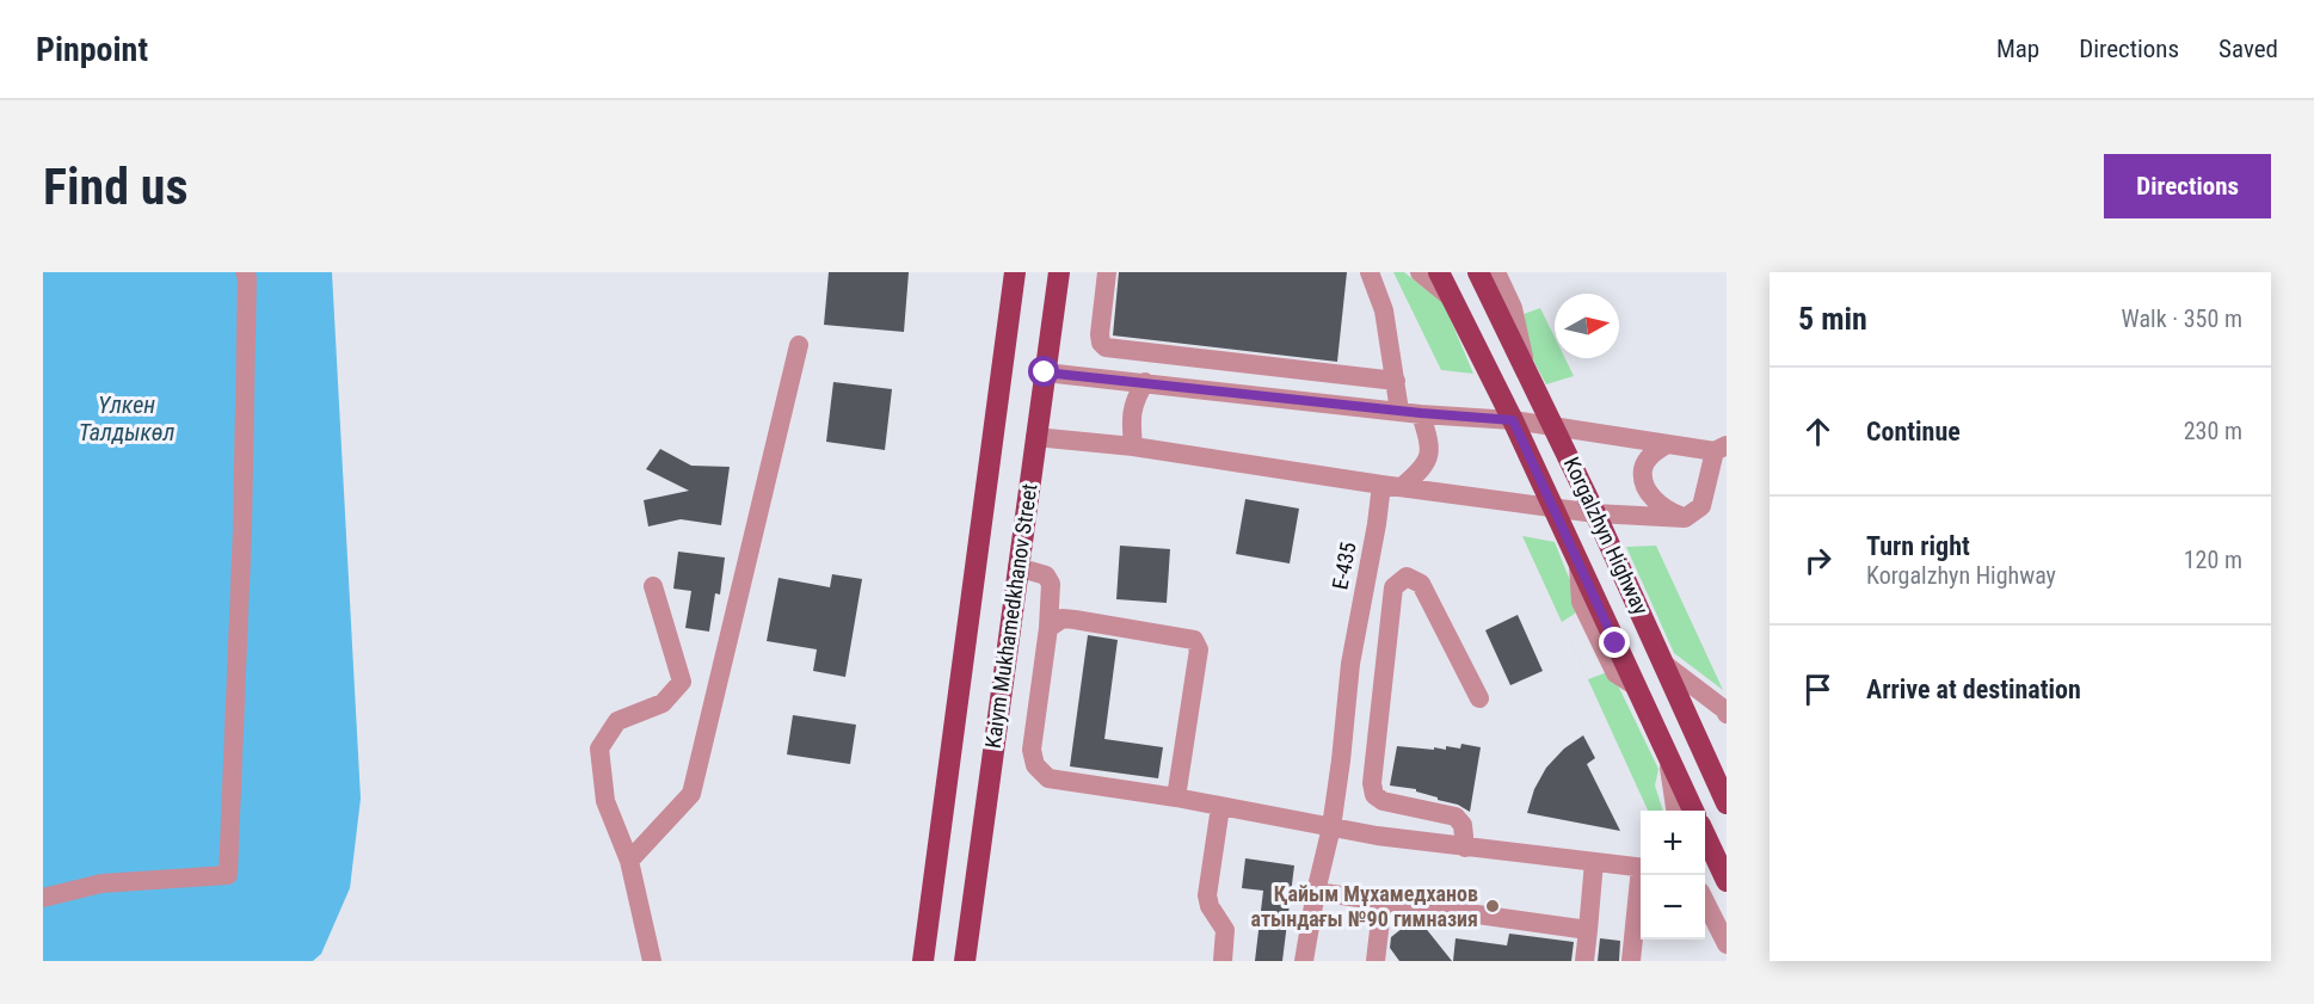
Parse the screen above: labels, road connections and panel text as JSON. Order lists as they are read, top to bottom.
{
  "streets": {
    "main road": ["Korgalzhyn Highway", "Kaiym Mukhamedkhanov Street"],
    "street": ["Е-435"]
  },
  "water": ["Үлкен Талдыкөл"],
  "places": ["Қайым Мұхамедханов атындағы №90 гимназия"],
  "north": "right",
  "page": {
    "header": "Pinpoint",
    "nav": ["Map", "Directions", "Saved"],
    "buttons": "Directions",
    "title": "Find us",
    "heading": ["5 min", "Walk · 350 m"],
    "list": [
      ["Continue", "230 m"],
      ["Turn right", "Korgalzhyn Highway", "120 m"],
      "Arrive at destination"
    ],
    "map_buttons": ["+", "−"]
  }
}
